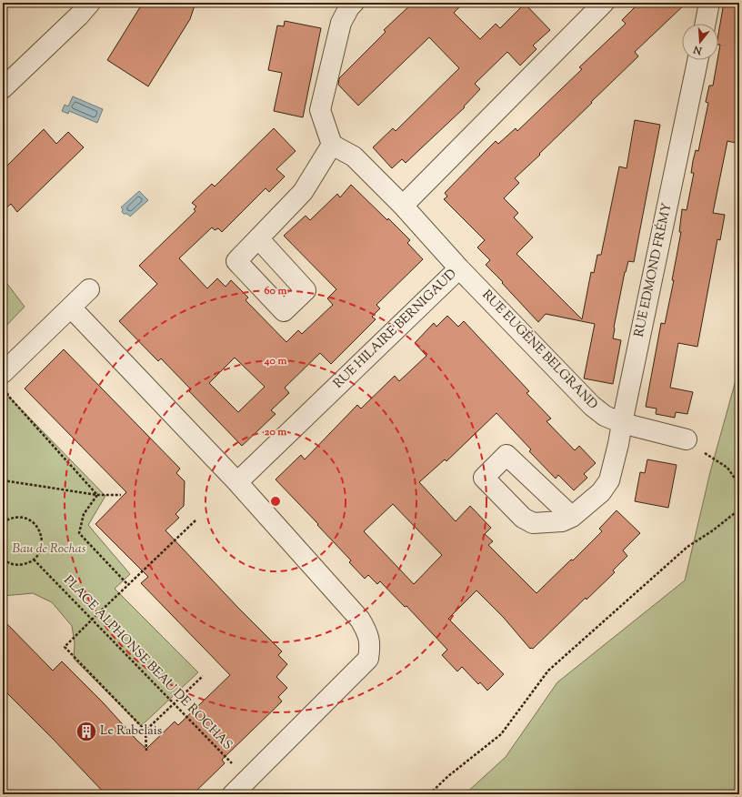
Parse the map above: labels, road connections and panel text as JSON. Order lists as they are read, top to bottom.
{
  "streets": {
    "street": ["RUE EDMOND FRÉMY", "RUE HILAIRE BERNIGAUD", "RUE EUGÈNE BELGRAND"],
    "path": ["PLACE ALPHONSE BEAU DE ROCHAS"]
  },
  "crossings": [
    ["RUE EDMOND FRÉMY", "RUE EUGÈNE BELGRAND"],
    ["RUE HILAIRE BERNIGAUD", "RUE EUGÈNE BELGRAND"]
  ],
  "parks": ["Bau de Rochas"],
  "places": {
    "building": ["Le Rabelais"]
  },
  "north": "bottom",
  "rings": ["60 m", "40 m", "20 m"]
}
